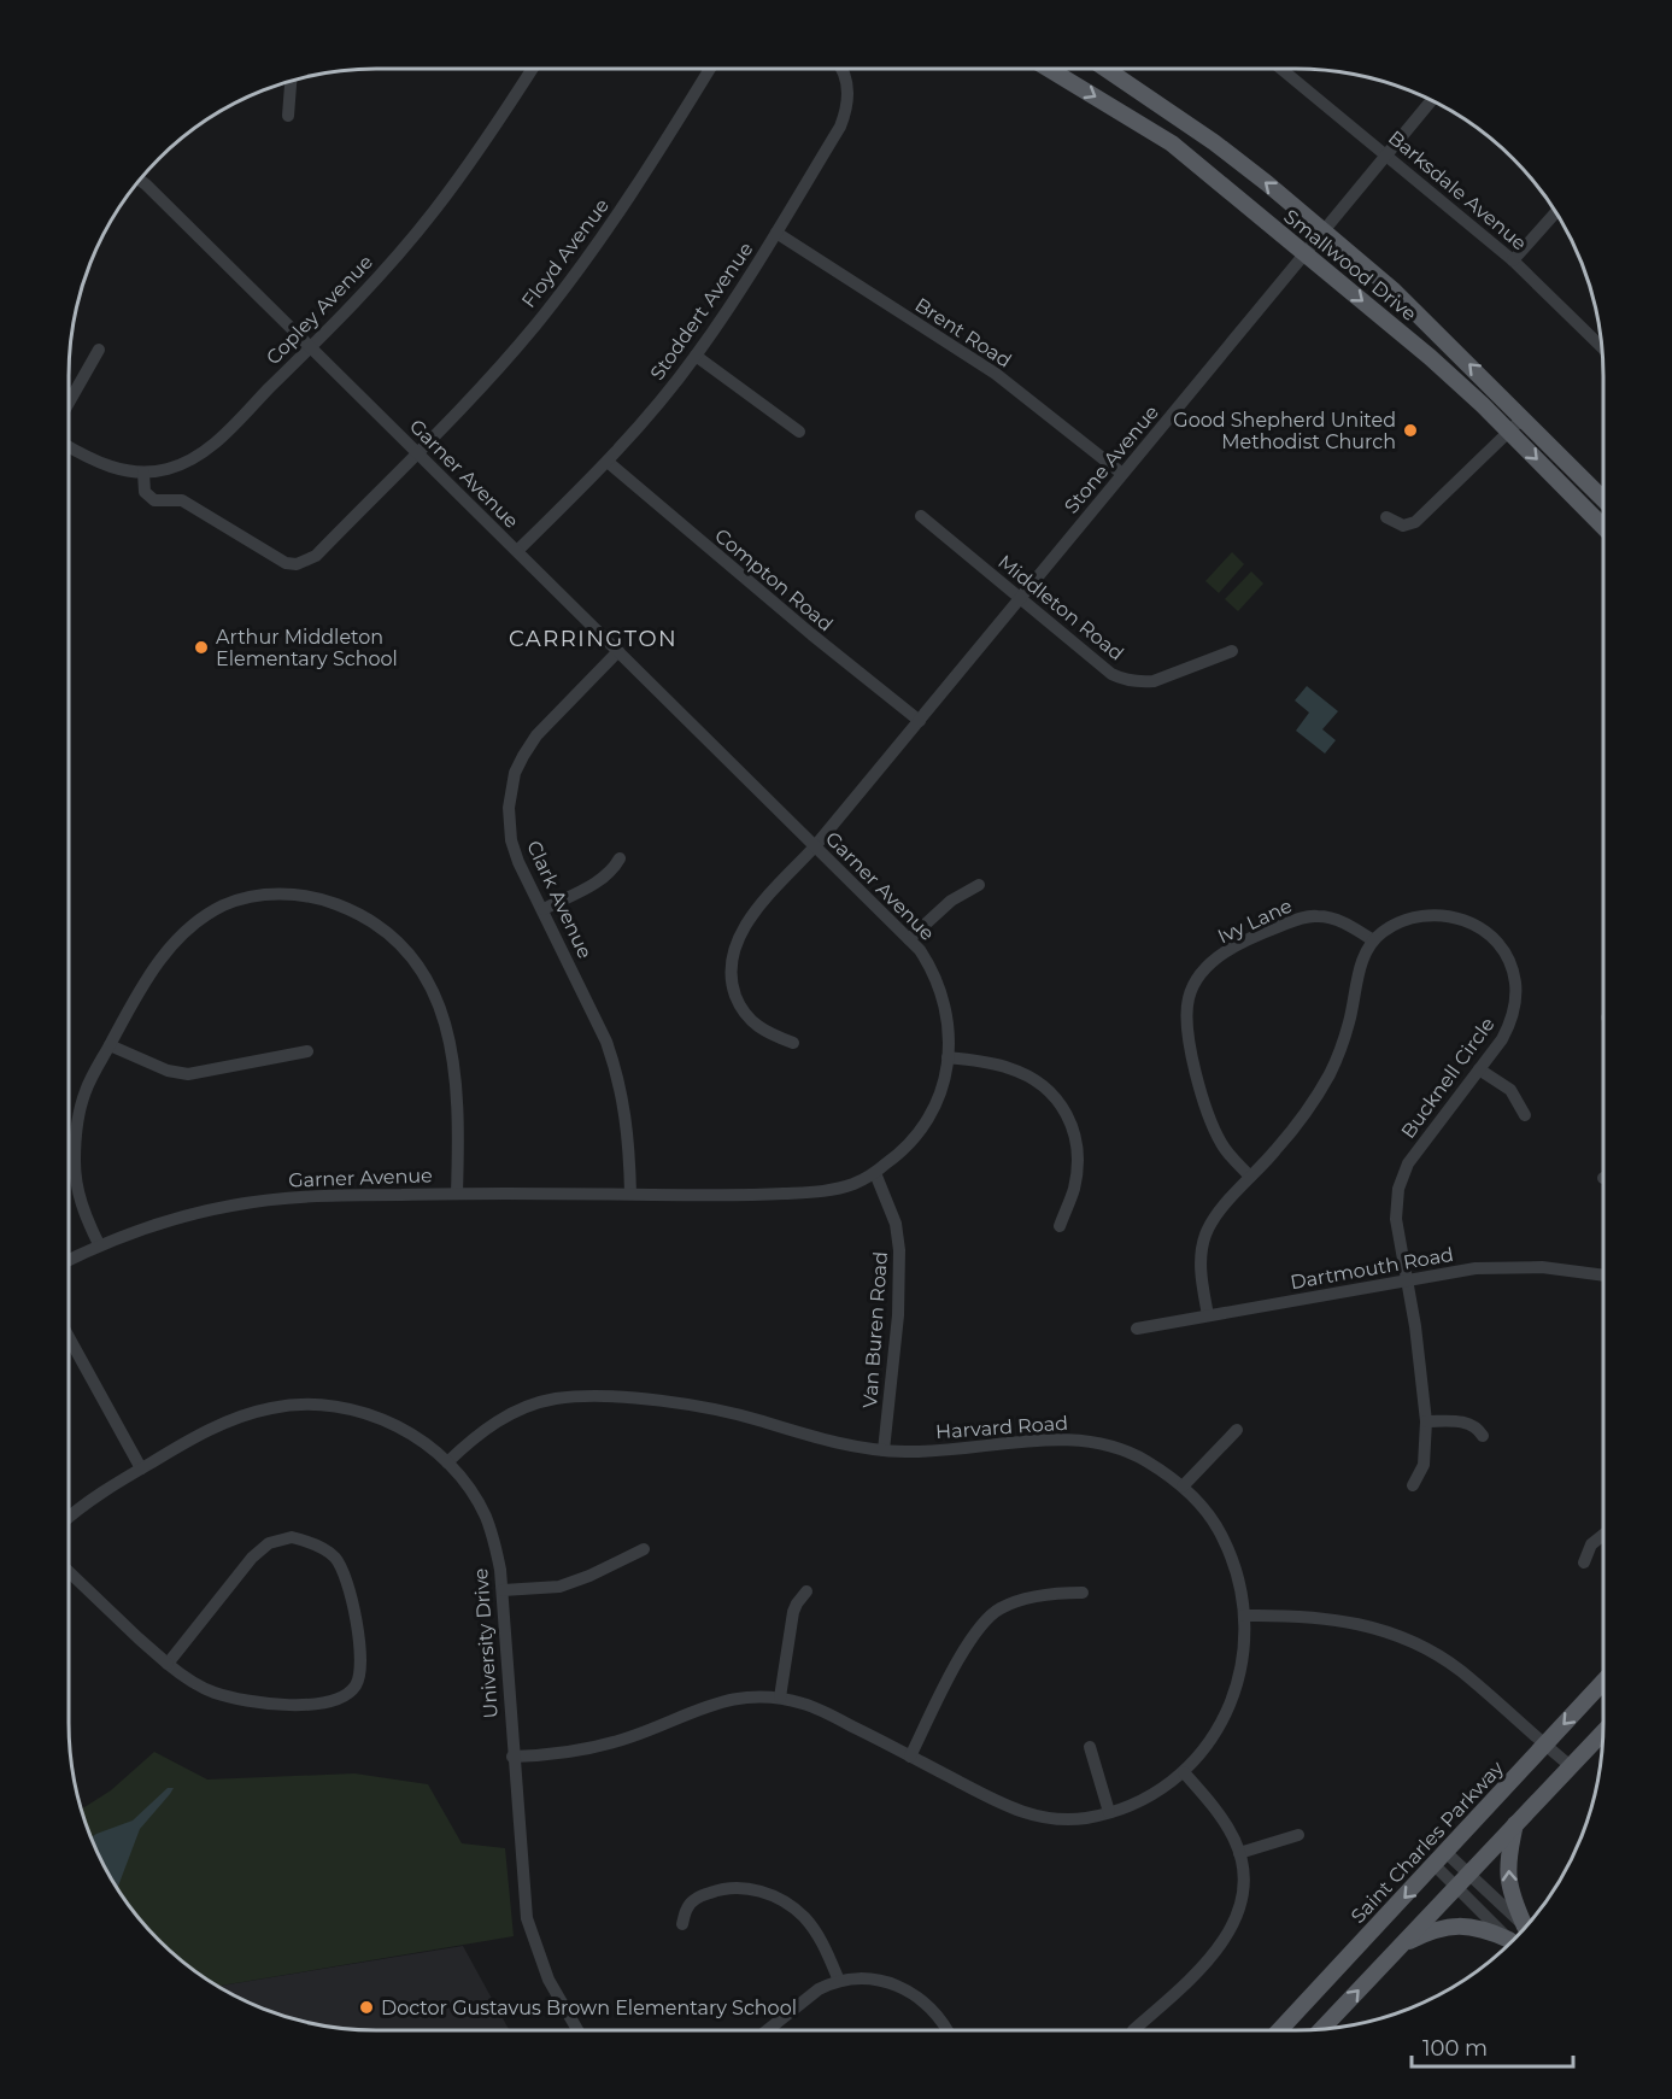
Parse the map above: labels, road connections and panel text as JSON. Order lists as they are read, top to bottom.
{
  "streets": {
    "main road": ["Smallwood Drive", "Saint Charles Parkway"],
    "street": [
      "Barksdale Avenue",
      "Floyd Avenue",
      "Copley Avenue",
      "Stoddert Avenue",
      "Brent Road",
      "Stone Avenue",
      "Garner Avenue",
      "Compton Road",
      "Middleton Road",
      "Clark Avenue",
      "Ivy Lane",
      "Bucknell Circle",
      "Dartmouth Road",
      "Van Buren Road",
      "Harvard Road",
      "University Drive"
    ]
  },
  "crossings": [
    ["Barksdale Avenue", "Stone Avenue"],
    ["Floyd Avenue", "Copley Avenue"],
    ["Floyd Avenue", "Garner Avenue"],
    ["Smallwood Drive", "Stone Avenue"],
    ["Copley Avenue", "Garner Avenue"],
    ["Stoddert Avenue", "Brent Road"],
    ["Stoddert Avenue", "Garner Avenue"],
    ["Stoddert Avenue", "Compton Road"],
    ["Brent Road", "Stone Avenue"],
    ["Stone Avenue", "Garner Avenue"],
    ["Stone Avenue", "Compton Road"],
    ["Stone Avenue", "Middleton Road"],
    ["Garner Avenue", "Clark Avenue"],
    ["Garner Avenue", "Van Buren Road"],
    ["Ivy Lane", "Bucknell Circle"],
    ["Bucknell Circle", "Dartmouth Road"],
    ["Van Buren Road", "Harvard Road"],
    ["Harvard Road", "University Drive"]
  ],
  "districts": ["CARRINGTON"],
  "places": ["Good Shepherd United Methodist Church", "Arthur Middleton Elementary School", "Doctor Gustavus Brown Elementary School"],
  "scale_bar": "100 m"
}
